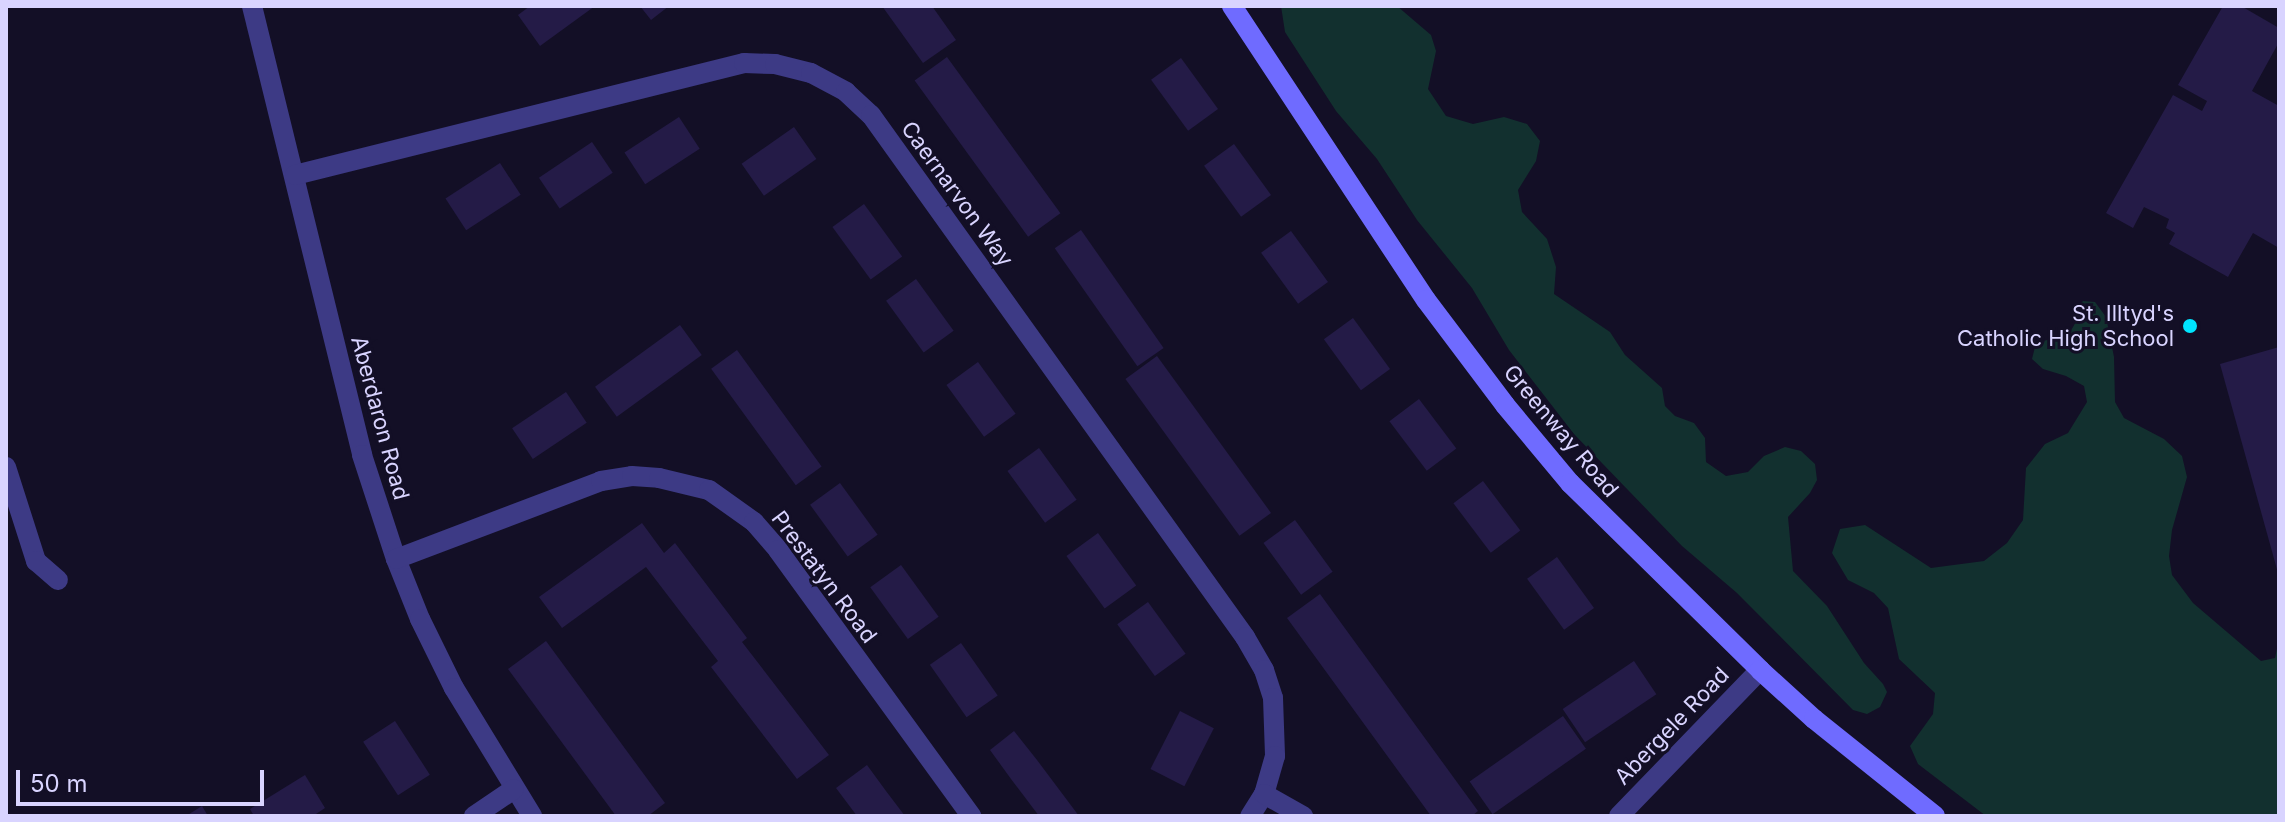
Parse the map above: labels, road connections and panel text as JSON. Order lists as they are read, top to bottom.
{
  "streets": {
    "street": [
      "Caernarvon Way",
      "Aberdaron Road",
      "Greenway Road",
      "Prestatyn Road",
      "Abergele Road"
    ]
  },
  "crossings": [
    ["Caernarvon Way", "Aberdaron Road"],
    ["Aberdaron Road", "Prestatyn Road"],
    ["Greenway Road", "Abergele Road"]
  ],
  "places": ["St. Illtyd's Catholic High School"],
  "scale_bar": "50 m"
}
